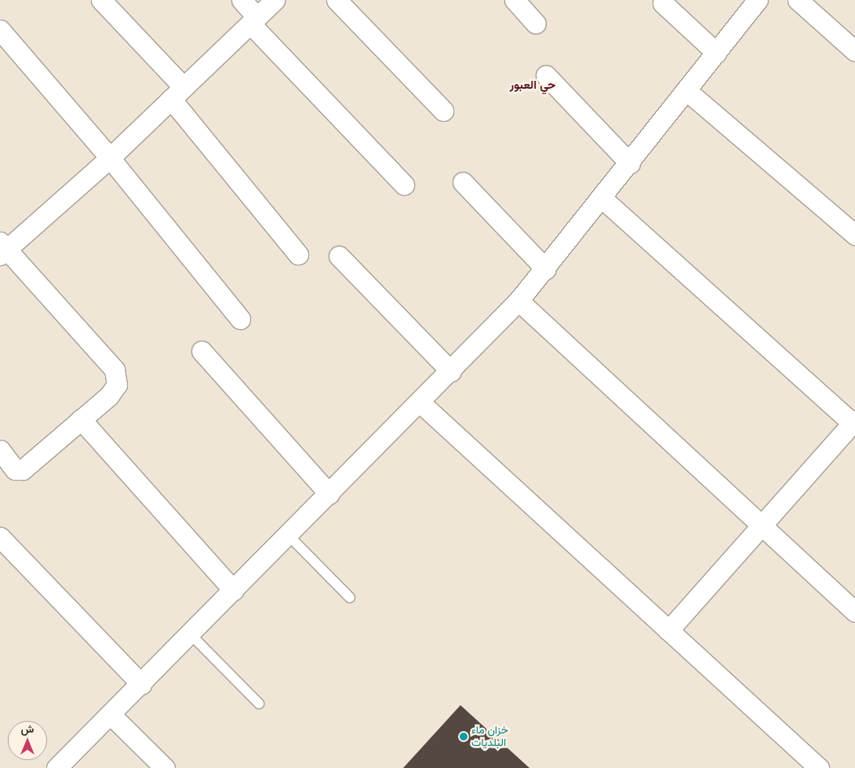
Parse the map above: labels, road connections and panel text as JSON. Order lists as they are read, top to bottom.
{
  "districts": ["حي العبور"],
  "places": ["خزان ماء البلديات"],
  "north": "top"
}
